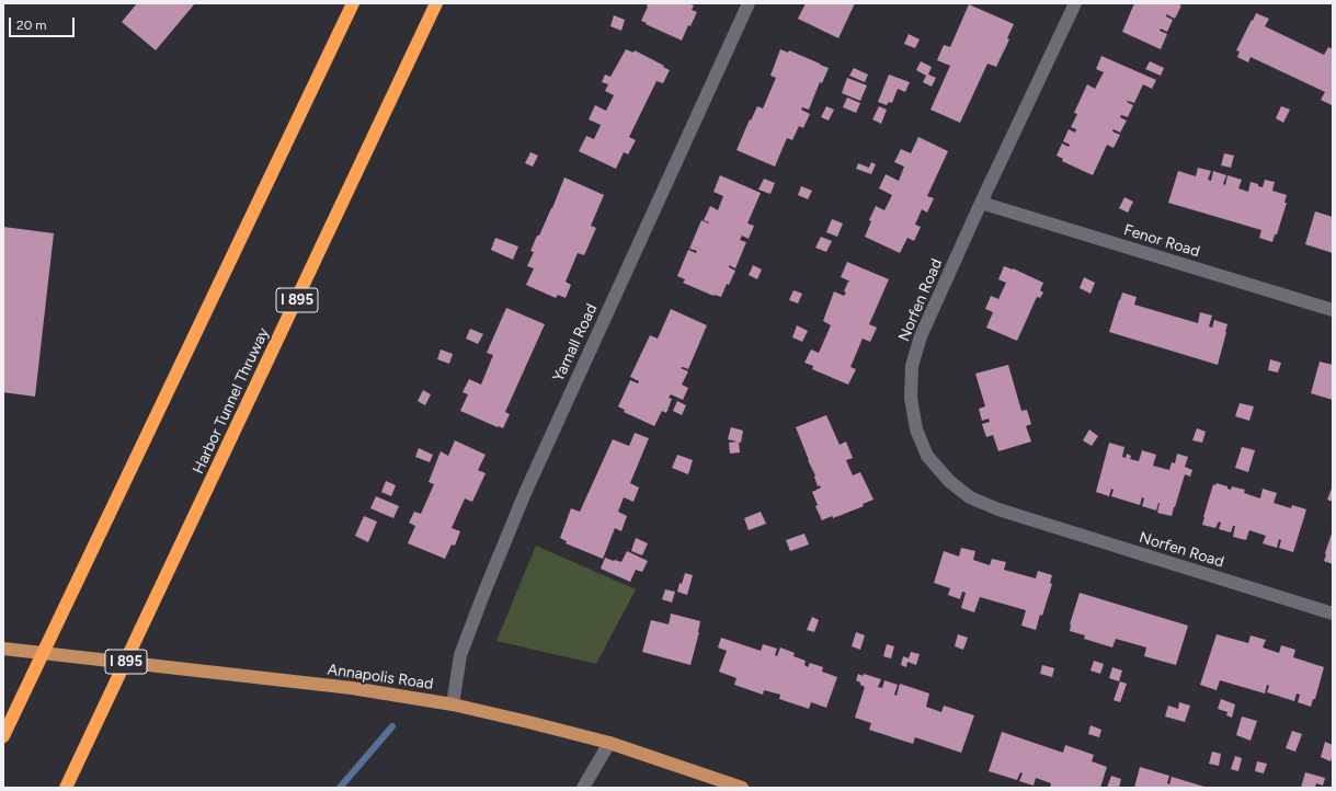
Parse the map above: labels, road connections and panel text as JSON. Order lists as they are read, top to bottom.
{
  "streets": {
    "highway": ["I 895", "Harbor Tunnel Thruway"],
    "main road": ["Annapolis Road"],
    "street": ["Fenor Road", "Norfen Road", "Yarnall Road"]
  },
  "crossings": [
    ["Fenor Road", "Norfen Road"],
    ["Yarnall Road", "Annapolis Road"]
  ],
  "scale_bar": "20 m"
}
